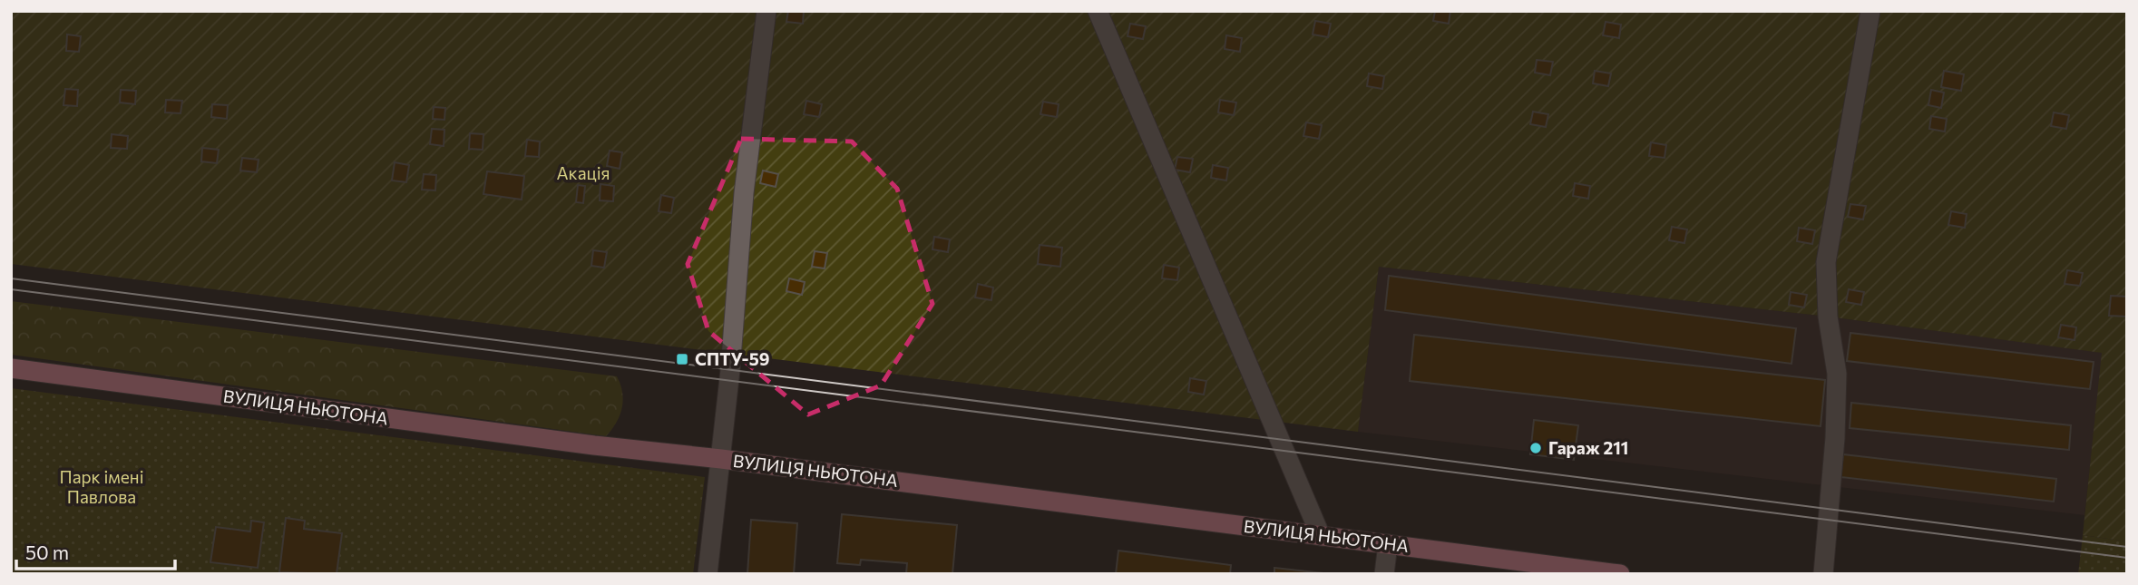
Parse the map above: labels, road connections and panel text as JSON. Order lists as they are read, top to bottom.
{
  "streets": {
    "main road": ["ВУЛИЦЯ НЬЮТОНА"]
  },
  "parks": ["Акація", "Парк імені Павлова"],
  "places": {
    "transit": ["СПТУ-59"],
    "other": ["Гараж 211"]
  },
  "scale_bar": "50 m"
}
